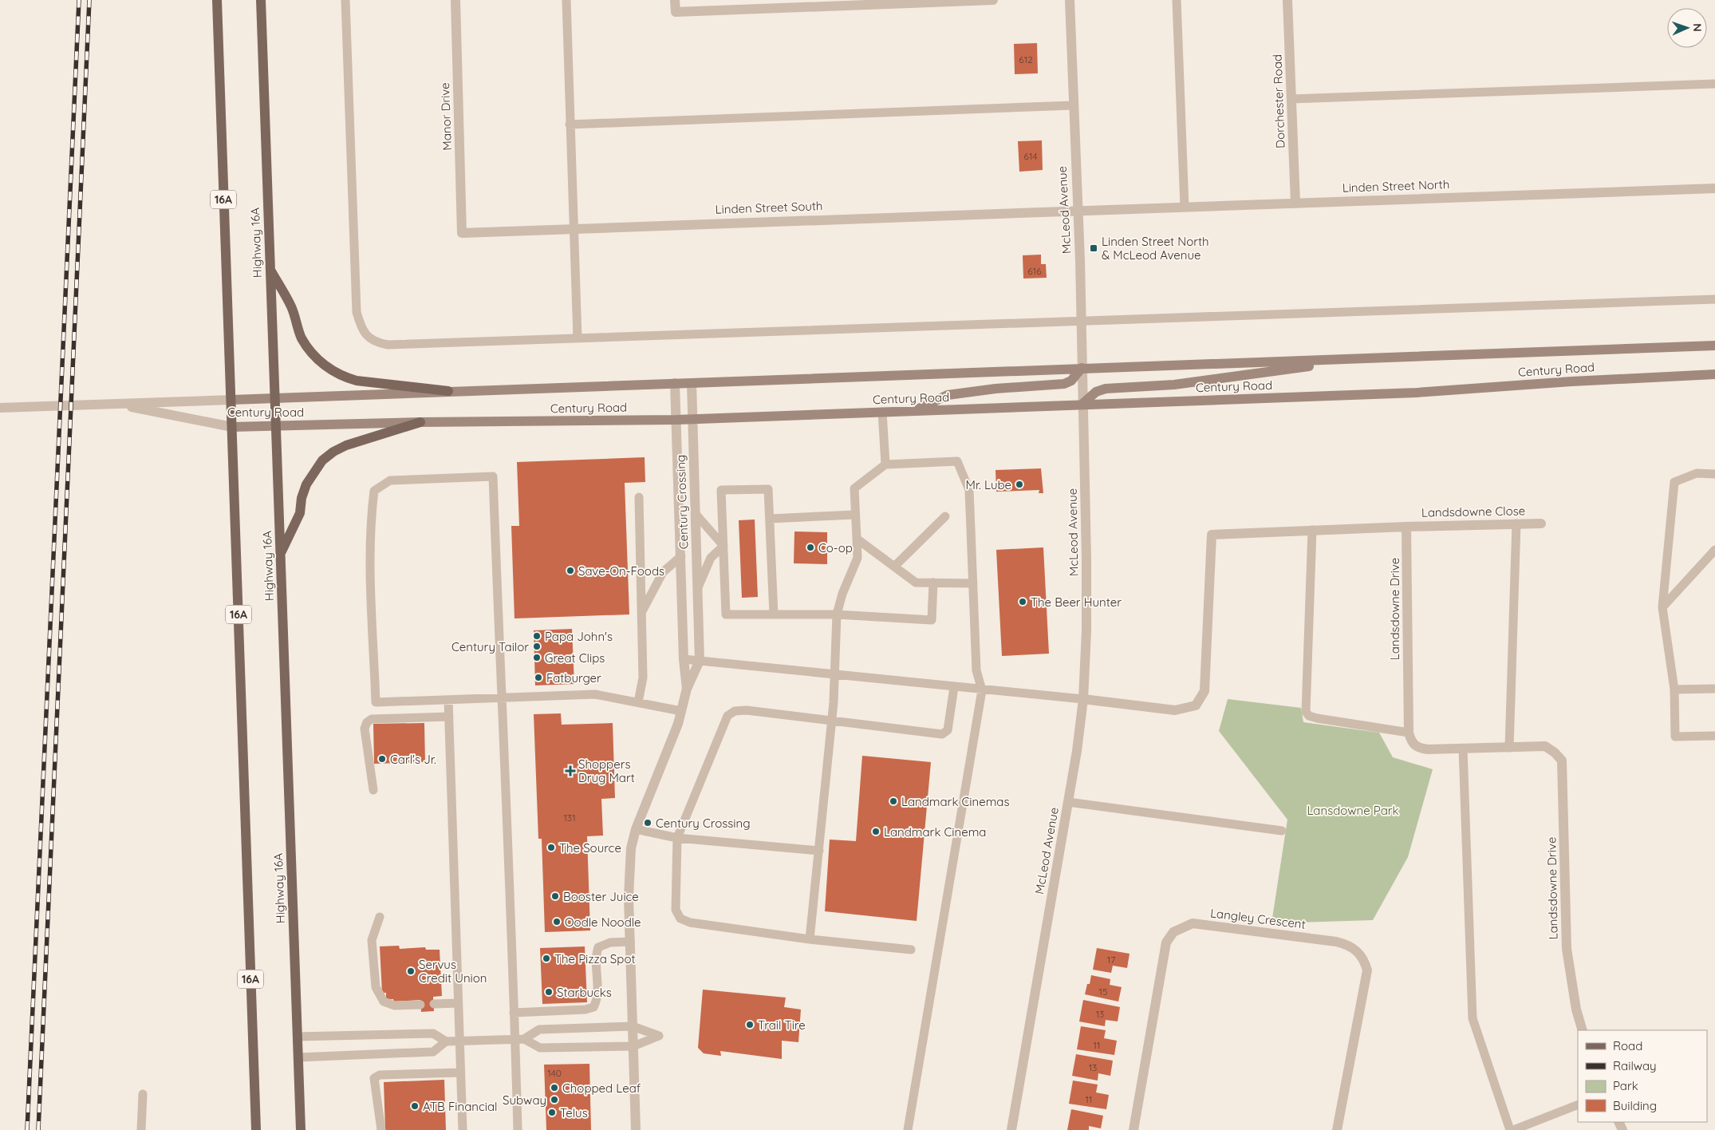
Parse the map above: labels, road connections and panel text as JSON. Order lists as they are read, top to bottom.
{
  "streets": {
    "main road": ["16A", "Highway 16A", "Century Road"],
    "street": [
      "Dorchester Road",
      "Manor Drive",
      "Linden Street North",
      "Linden Street South",
      "McLeod Avenue",
      "Century Crossing",
      "Landsdowne Close",
      "Landsdowne Drive",
      "Langley Crescent"
    ]
  },
  "crossings": [
    ["Dorchester Road", "Linden Street North"],
    ["Manor Drive", "Linden Street South"],
    ["Linden Street North", "Linden Street South"],
    ["Linden Street North", "McLeod Avenue"],
    ["16A", "Century Road"],
    ["Linden Street South", "McLeod Avenue"],
    ["McLeod Avenue", "Century Road"],
    ["Highway 16A", "Century Road"],
    ["Century Road", "Century Crossing"],
    ["Landsdowne Close", "Landsdowne Drive"]
  ],
  "parks": ["Lansdowne Park"],
  "places": {
    "transit": ["Linden Street North & McLeod Avenue"],
    "other": [
      "Mr. Lube",
      "Co-op",
      "Save-On-Foods",
      "The Beer Hunter",
      "Papa John's",
      "Century Tailor",
      "Great Clips",
      "Fatburger",
      "Carl's Jr.",
      "Landmark Cinemas",
      "Century Crossing",
      "Landmark Cinema",
      "The Source",
      "Booster Juice",
      "Oodle Noodle",
      "The Pizza Spot",
      "Servus Credit Union",
      "Starbucks",
      "Trail Tire",
      "Chopped Leaf",
      "Subway",
      "ATB Financial",
      "Telus"
    ],
    "health": ["Shoppers Drug Mart"]
  },
  "house_numbers": [
    "612",
    "614",
    "616",
    "131",
    "17",
    "15",
    "13",
    "11",
    "13",
    "140",
    "11"
  ],
  "legend": [
    "Road",
    "Railway",
    "Park",
    "Building"
  ],
  "north": "right"
}
